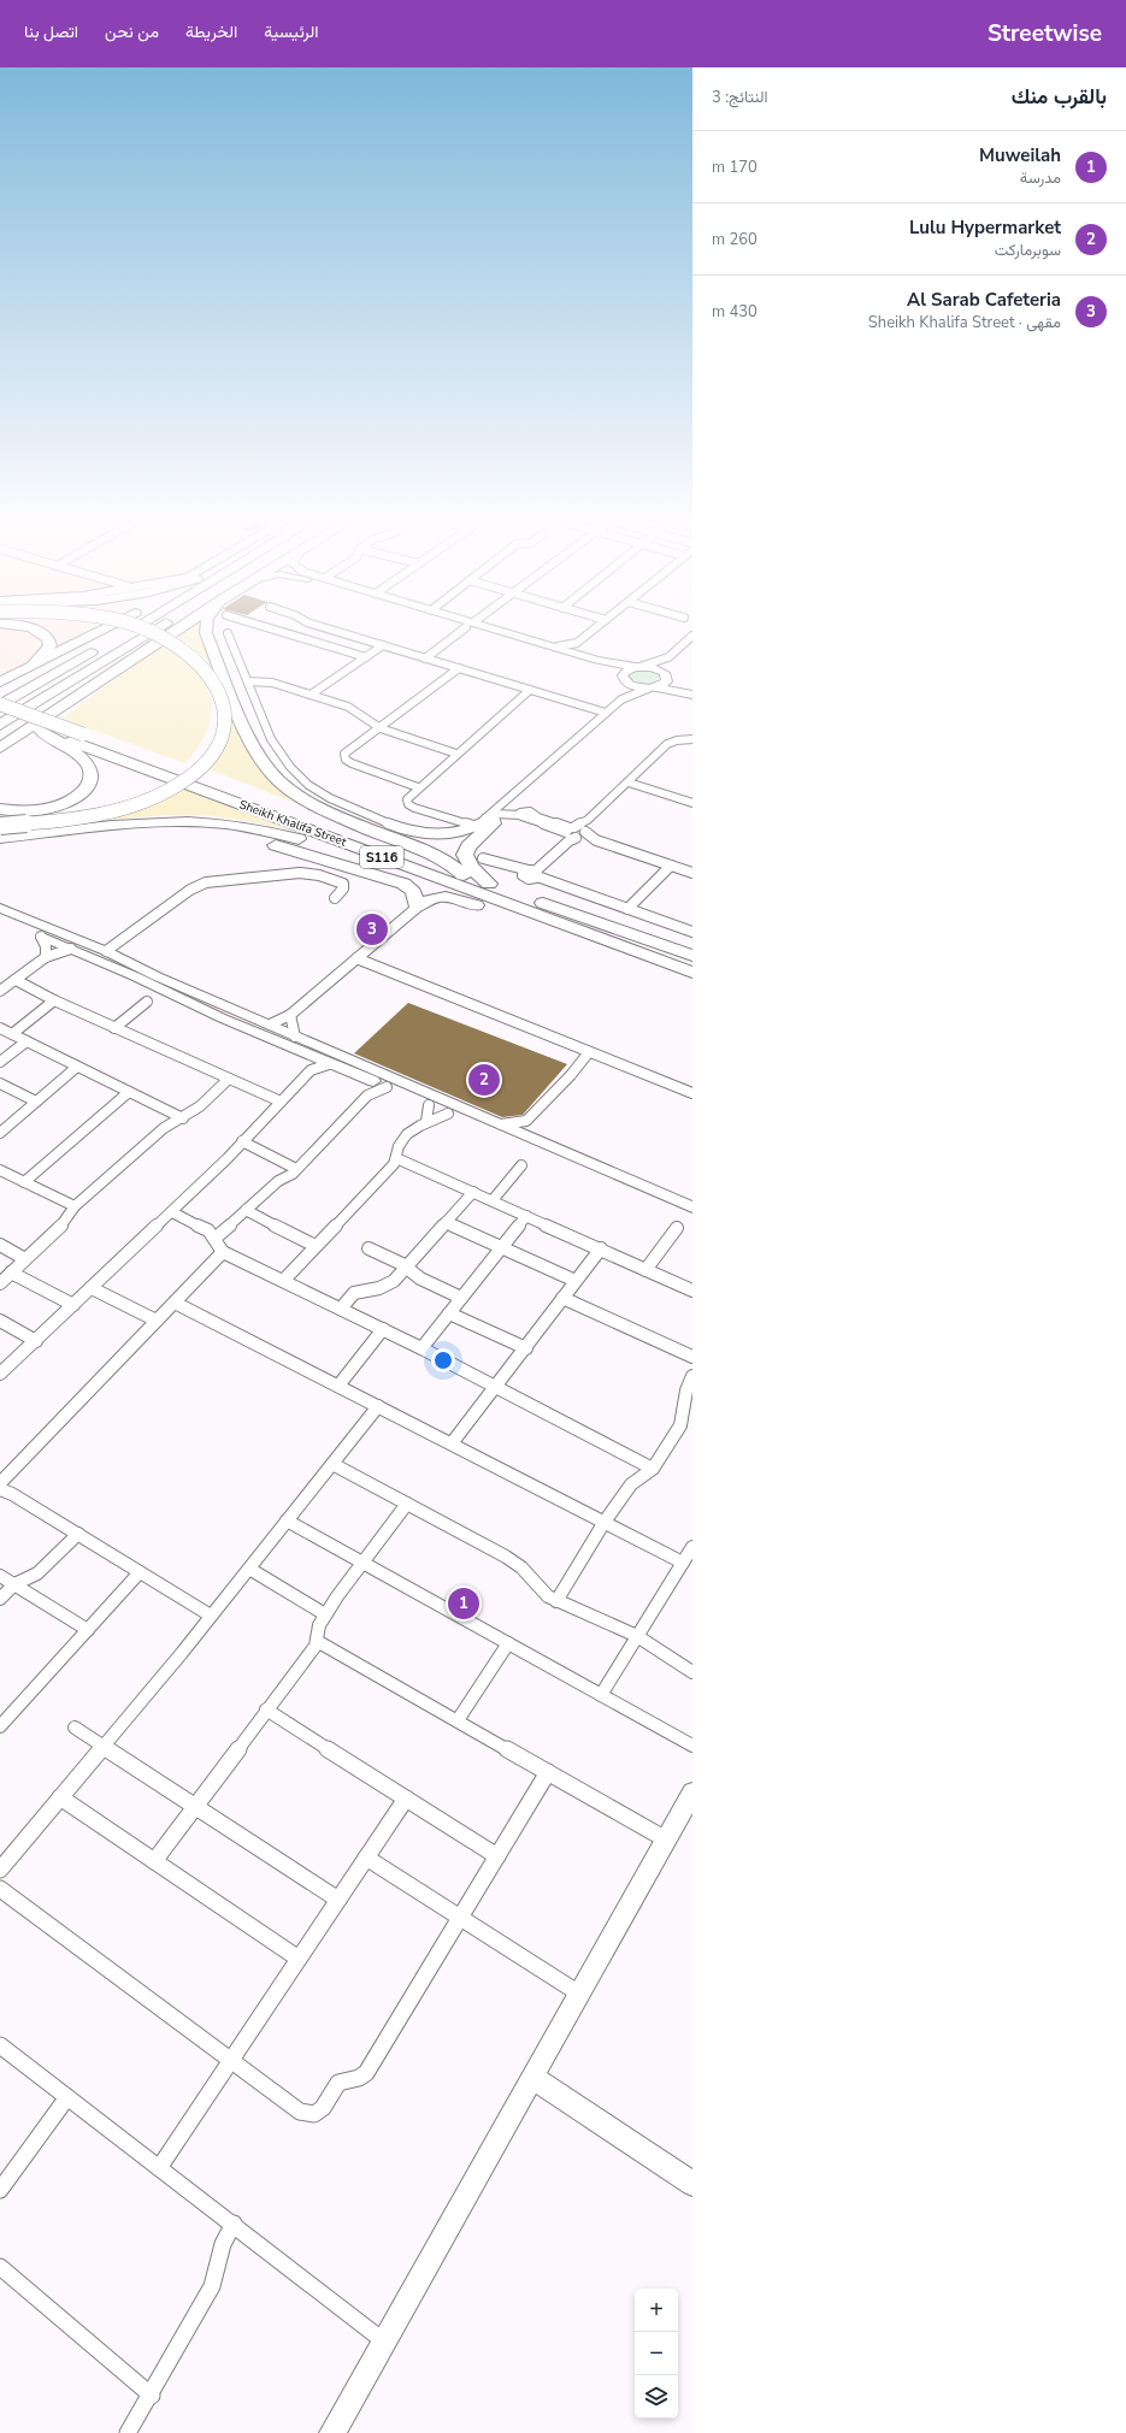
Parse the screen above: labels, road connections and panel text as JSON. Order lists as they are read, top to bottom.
{
  "streets": {
    "highway": ["Sheikh Khalifa Street", "S116"]
  },
  "page": {
    "header": "Streetwise",
    "nav": [
      "الرئيسية",
      "الخريطة",
      "من نحن",
      "اتصل بنا"
    ],
    "heading": ["بالقرب منك", "النتائج: 3"],
    "list": [
      {
        "mark": "1",
        "name": "Muweilah",
        "note": "مدرسة",
        "value": "170 m"
      },
      {
        "mark": "2",
        "name": "Lulu Hypermarket",
        "note": "سوبرماركت",
        "value": "260 m"
      },
      {
        "mark": "3",
        "name": "Al Sarab Cafeteria",
        "note": "مقهى · Sheikh Khalifa Street",
        "value": "430 m"
      }
    ],
    "pins": ["3", "2", "1"],
    "map_buttons": ["+", "−"]
  }
}
